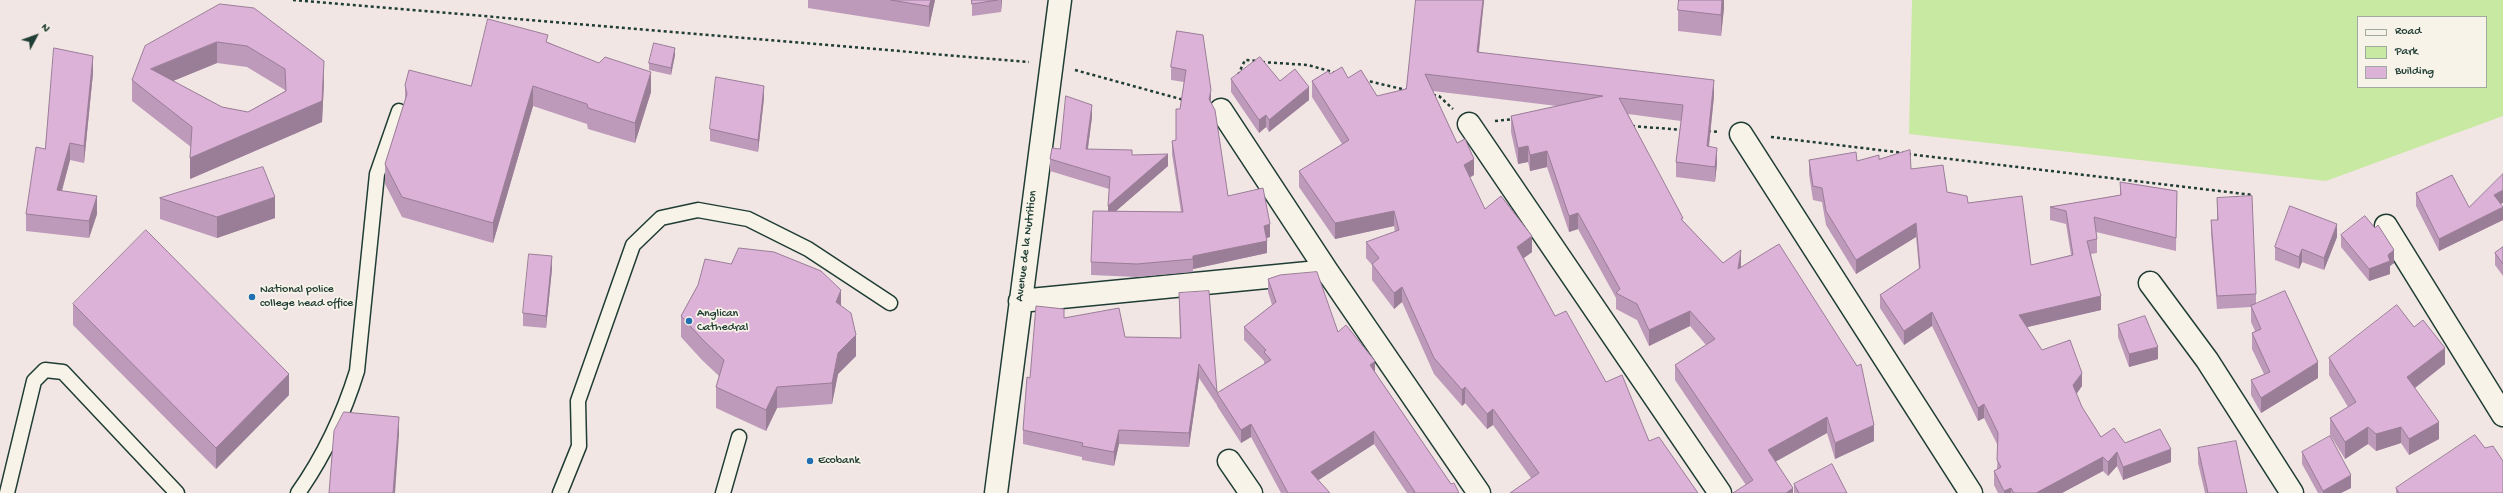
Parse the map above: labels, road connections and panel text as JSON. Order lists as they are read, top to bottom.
{
  "streets": {
    "street": ["Avenue de la Nutrition"]
  },
  "places": ["National police college head office", "Anglican Cathedral", "Ecobank"],
  "legend": ["Road", "Park", "Building"],
  "north": "top right"
}
